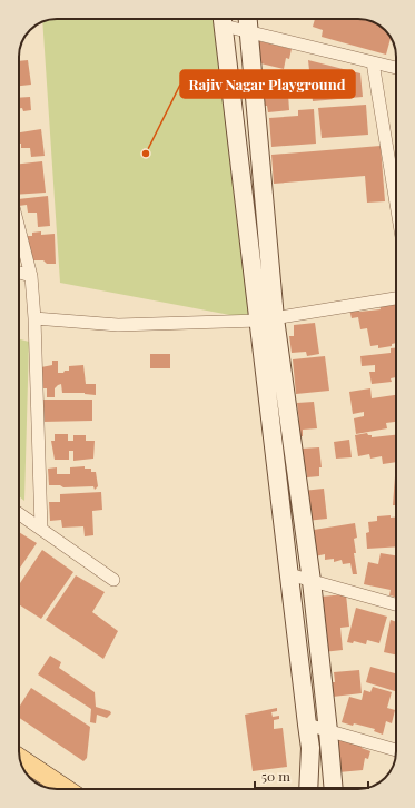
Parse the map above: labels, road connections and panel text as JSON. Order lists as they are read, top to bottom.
{
  "places": ["Rajiv Nagar Playground"],
  "scale_bar": "50 m"
}
